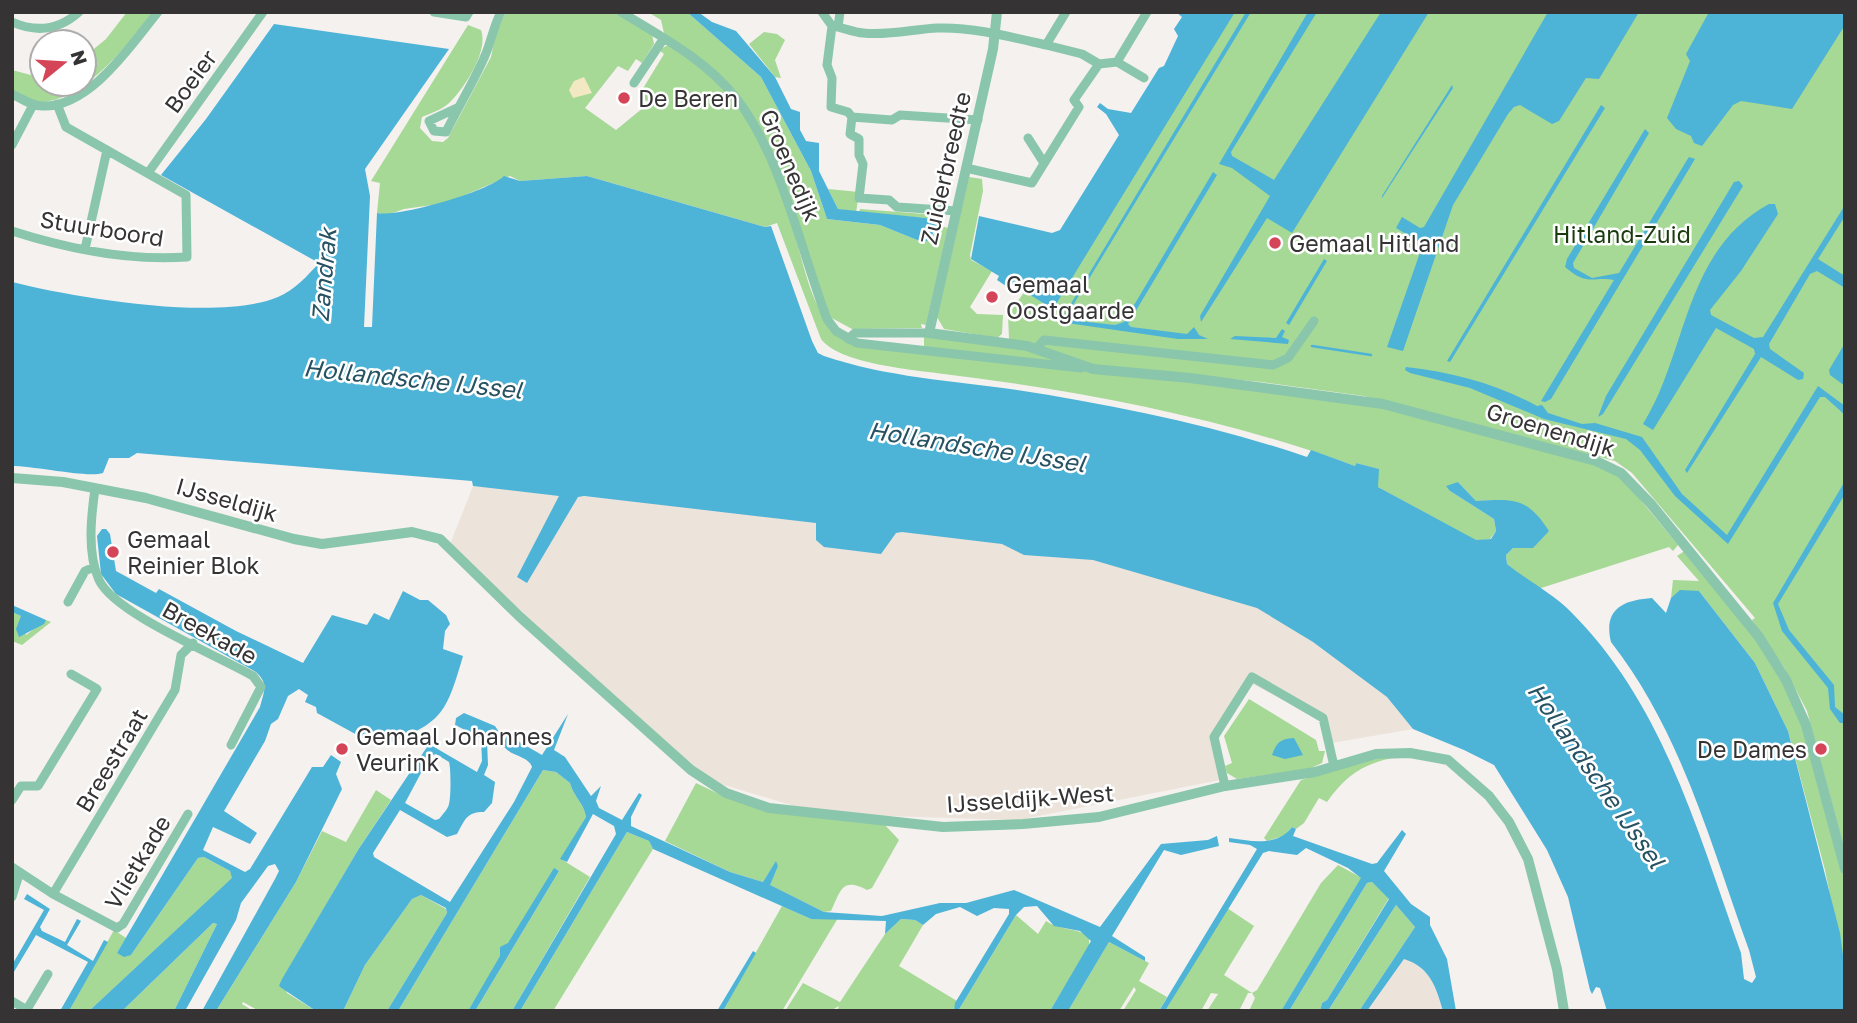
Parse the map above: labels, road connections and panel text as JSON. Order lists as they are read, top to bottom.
{
  "streets": {
    "street": [
      "Boeier",
      "Groenedijk",
      "Zuiderbreedte",
      "Stuurboord",
      "Groenendijk",
      "IJsseldijk",
      "Breekade",
      "Breestraat",
      "IJsseldijk-West",
      "Vlietkade"
    ]
  },
  "crossings": [
    ["Boeier", "Stuurboord"],
    ["IJsseldijk", "Breekade"],
    ["IJsseldijk", "IJsseldijk-West"],
    ["Breekade", "Breestraat"],
    ["Breestraat", "Vlietkade"]
  ],
  "water": ["Zandrak", "Hollandsche IJssel"],
  "parks": ["Hitland-Zuid"],
  "places": [
    "De Beren",
    "Gemaal Hitland",
    "Gemaal Oostgaarde",
    "Gemaal Reinier Blok",
    "Gemaal Johannes Veurink",
    "De Dames"
  ],
  "north": "right"
}
